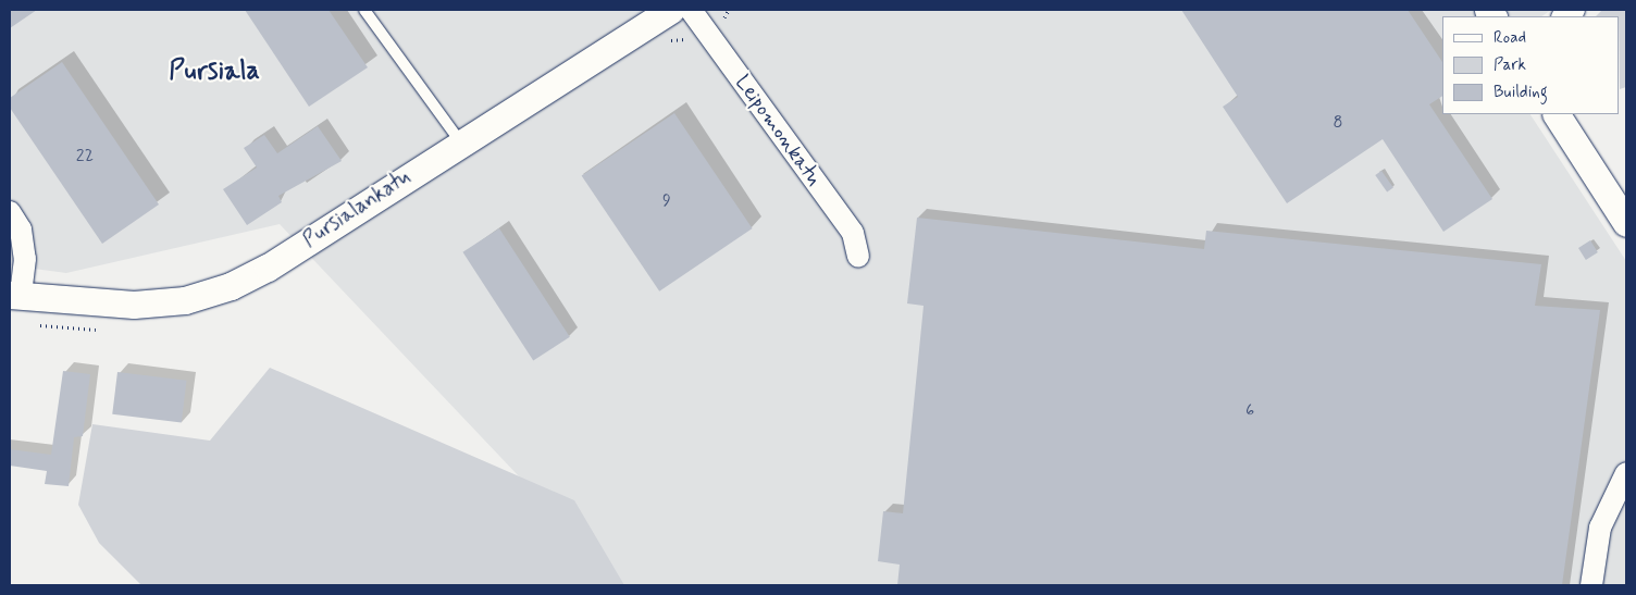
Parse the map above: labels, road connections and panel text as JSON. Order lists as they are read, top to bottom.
{
  "streets": {
    "street": ["Leipomonkatu", "Pursialankatu"]
  },
  "districts": ["Pursiala"],
  "house_numbers": [
    "8",
    "22",
    "9",
    "6"
  ],
  "legend": ["Road", "Park", "Building"]
}
